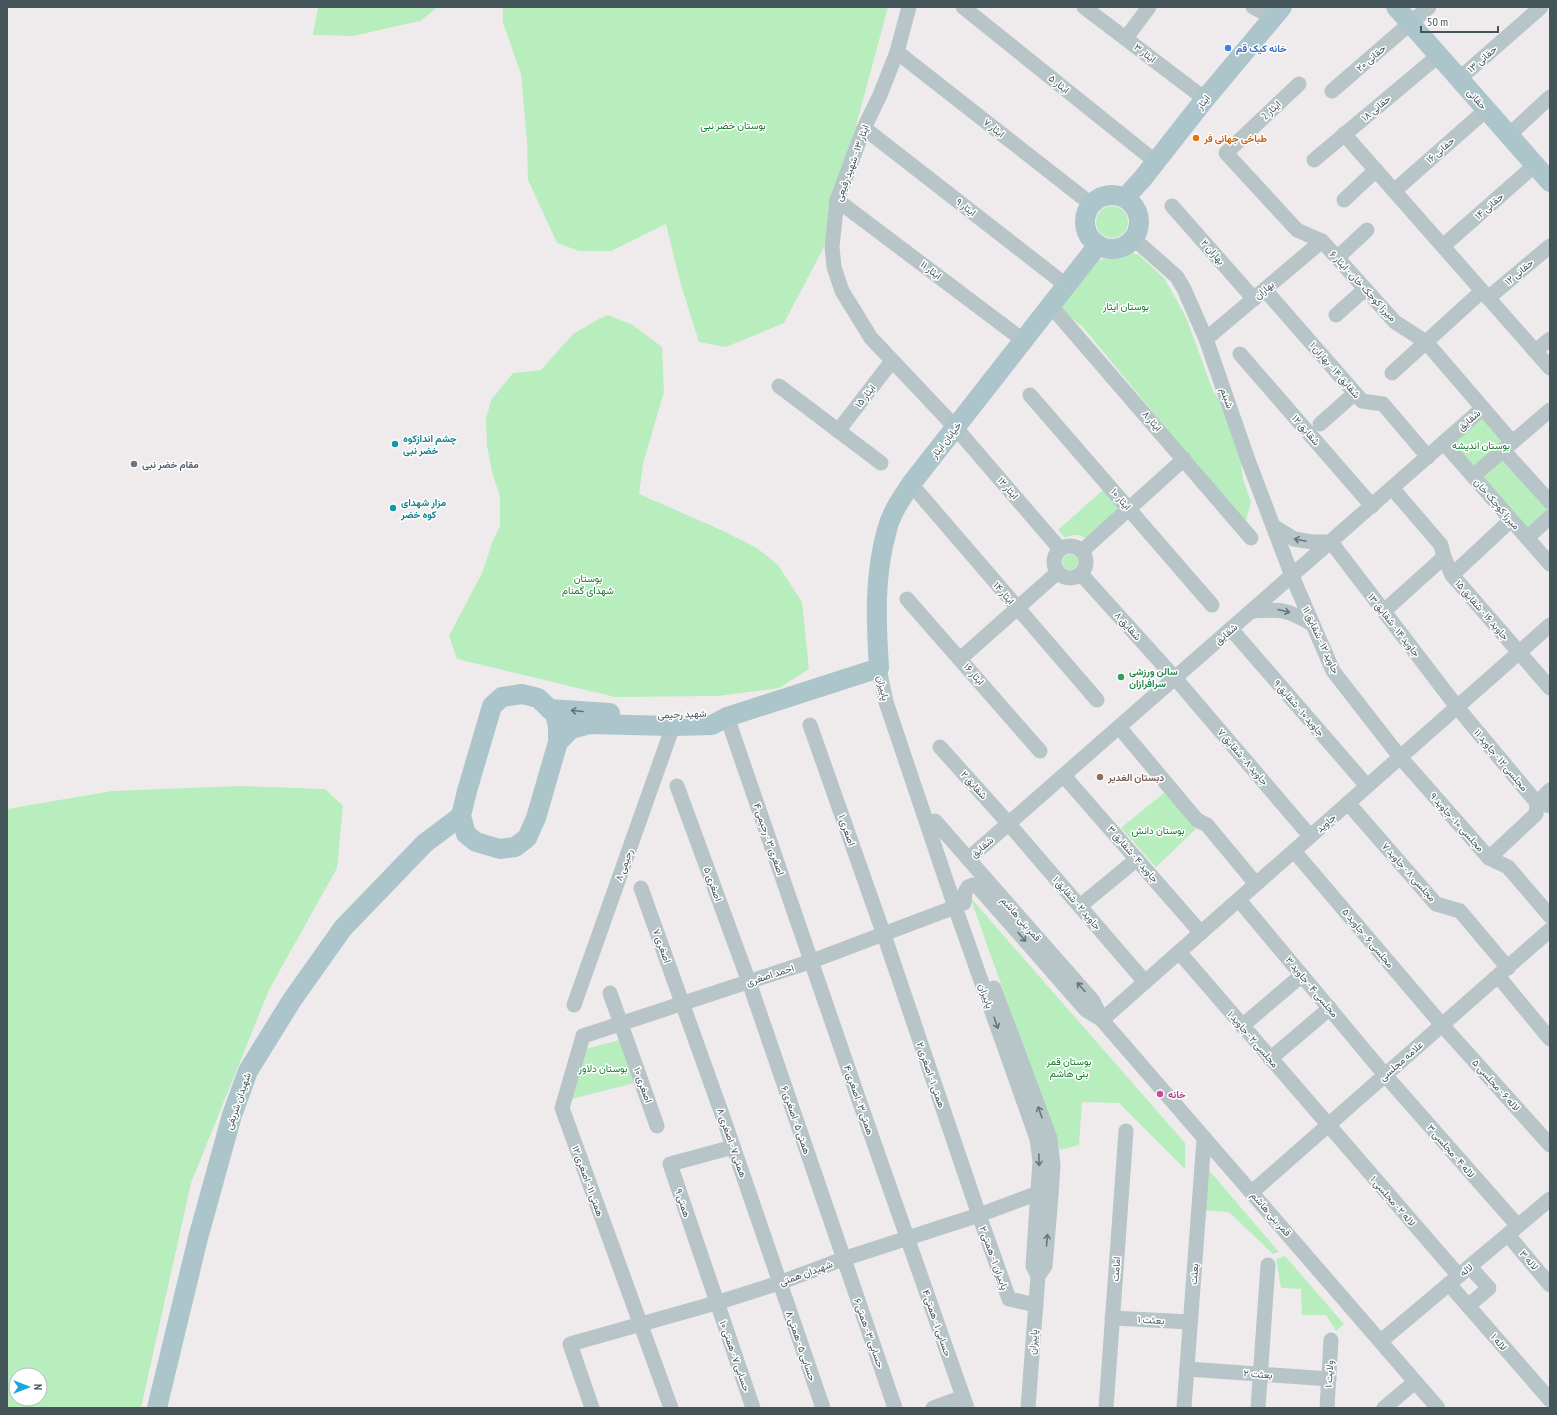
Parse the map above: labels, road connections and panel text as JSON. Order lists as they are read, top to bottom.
{
  "streets": {
    "main road": [
      "حقانی",
      "ایثار",
      "خیابان ایثار",
      "شهید رحیمی",
      "شهیدان شریفی"
    ],
    "street": [
      "ایثار ۳",
      "حقانی ۲۰",
      "حقانی ۱۳",
      "ایثار ۵",
      "حقانی ۱۸",
      "ایثار 2",
      "ایثار ۷",
      "حقانی ۱۶",
      "ایثار ۱۳ - شهید رفیعی",
      "حقانی ۱۴",
      "ایثار ۹",
      "بهاران ۲",
      "ایثار ۱۱",
      "حقانی ۱۲",
      "میرزا کوچک خان - ایثار ۶",
      "بهاران",
      "شقایق ۱۴ - بهاران ۱",
      "ایثار ۱۵",
      "شبنم",
      "شقایق",
      "ایثار ۸",
      "شقایق ۱۲",
      "ایثار ۱۲",
      "ایثار ۱۰",
      "میرزا کوچک خان",
      "ایثار ۱۴",
      "جاوید ۱۶ - شقایق ۱۵",
      "جاوید ۱۴ - شقایق ۱۳",
      "شقایق ۸",
      "جاوید ۱۲ - شقایق ۱۱",
      "ایثار ۱۶",
      "پاییزان",
      "جاوید ۱۰ - شقایق ۹",
      "جاوید ۸ - شقایق ۷",
      "مجلسی ۱۲ - جاوید ۱۱",
      "شقایق ۲",
      "مجلسی ۱۰ - جاوید ۹",
      "جاوید",
      "اصغری ۱",
      "اصغری ۳ - رحیمی ۴",
      "جاوید ۴ - شقایق ۳",
      "رحیمی ۸",
      "مجلسی ۸ - جاوید ۷",
      "اصغری ۵",
      "جاوید ۲ - شقایق ۱",
      "قمر بنی هاشم",
      "مجلسی ۶ - جاوید ۵",
      "اصغری ۷",
      "احمد اصغری",
      "مجلسی ۴ - جاوید ۳",
      "مجلسی ۲ - جاوید ۱",
      "علامه مجلسی",
      "همتی ۱ - اصغری ۲",
      "اصغری ۱۰",
      "لاله ۶ - مجلسی ۵",
      "همتی ۳ - اصغری ۴",
      "همتی ۵ - اصغری ۶",
      "همتی ۷ - اصغری ۸",
      "لاله ۴ - مجلسی ۳",
      "همتی ۱۱ - اصغری ۱۲",
      "لاله ۲ - مجلسی ۱",
      "همتی ۹",
      "پاییزان ۱ - همتی ۲",
      "لاله ۳",
      "امامت",
      "لاله",
      "شهیدان همتی",
      "بعثت",
      "بعثت ۱",
      "حسابی ۱ - همتی ۴",
      "حسابی ۳ - همتی ۶",
      "لاله ۱",
      "حسابی ۵ - همتی ۸",
      "حسابی ۷ - همتی ۱۰",
      "بعثت ۲",
      "ولایت ۱"
    ]
  },
  "crossings": [
    ["ایثار ۳", "ایثار"],
    ["حقانی ۲۰", "حقانی"],
    ["حقانی ۱۳", "حقانی"],
    ["ایثار ۵", "ایثار"],
    ["حقانی", "حقانی ۱۸"],
    ["حقانی", "حقانی ۱۶"],
    ["حقانی", "حقانی ۱۴"],
    ["ایثار", "ایثار ۷"],
    ["ایثار", "شبنم"],
    ["ایثار", "خیابان ایثار"],
    ["ایثار 2", "میرزا کوچک خان - ایثار ۶"],
    ["ایثار ۷", "ایثار ۱۳ - شهید رفیعی"],
    ["ایثار ۷", "شبنم"],
    ["ایثار ۷", "خیابان ایثار"],
    ["ایثار ۱۳ - شهید رفیعی", "ایثار ۹"],
    ["ایثار ۱۳ - شهید رفیعی", "ایثار ۱۱"],
    ["ایثار ۱۳ - شهید رفیعی", "ایثار ۱۵"],
    ["ایثار ۱۳ - شهید رفیعی", "خیابان ایثار"],
    ["ایثار ۱۳ - شهید رفیعی", "ایثار ۱۲"],
    ["ایثار ۹", "خیابان ایثار"],
    ["بهاران ۲", "بهاران"],
    ["بهاران ۲", "شقایق ۱۴ - بهاران ۱"],
    ["ایثار ۱۱", "خیابان ایثار"],
    ["حقانی ۱۲", "میرزا کوچک خان - ایثار ۶"],
    ["میرزا کوچک خان - ایثار ۶", "بهاران"],
    ["میرزا کوچک خان - ایثار ۶", "شقایق"],
    ["بهاران", "شقایق ۱۴ - بهاران ۱"],
    ["بهاران", "شبنم"],
    ["شقایق ۱۴ - بهاران ۱", "شقایق"],
    ["شبنم", "شقایق"],
    ["شبنم", "خیابان ایثار"],
    ["شبنم", "جاوید ۱۲ - شقایق ۱۱"],
    ["شقایق", "شقایق ۱۲"],
    ["شقایق", "میرزا کوچک خان"],
    ["شقایق", "جاوید ۱۶ - شقایق ۱۵"],
    ["شقایق", "جاوید ۱۴ - شقایق ۱۳"],
    ["شقایق", "شقایق ۸"],
    ["شقایق", "جاوید ۱۲ - شقایق ۱۱"],
    ["شقایق", "جاوید ۱۰ - شقایق ۹"],
    ["شقایق", "جاوید ۸ - شقایق ۷"],
    ["شقایق", "شقایق ۲"],
    ["شقایق", "جاوید ۴ - شقایق ۳"],
    ["شقایق", "جاوید ۲ - شقایق ۱"],
    ["شقایق", "قمر بنی هاشم"],
    ["ایثار ۸", "خیابان ایثار"],
    ["خیابان ایثار", "ایثار ۱۲"],
    ["خیابان ایثار", "ایثار ۱۴"],
    ["خیابان ایثار", "پاییزان"],
    ["خیابان ایثار", "شهید رحیمی"],
    ["ایثار ۱۲", "شقایق ۸"],
    ["جاوید ۱۶ - شقایق ۱۵", "جاوید"],
    ["جاوید ۱۴ - شقایق ۱۳", "مجلسی ۱۲ - جاوید ۱۱"],
    ["جاوید ۱۴ - شقایق ۱۳", "جاوید"],
    ["شقایق ۸", "جاوید ۸ - شقایق ۷"],
    ["جاوید ۱۲ - شقایق ۱۱", "مجلسی ۱۰ - جاوید ۹"],
    ["جاوید ۱۲ - شقایق ۱۱", "جاوید"],
    ["پاییزان", "شهید رحیمی"],
    ["پاییزان", "قمر بنی هاشم"],
    ["پاییزان", "احمد اصغری"],
    ["پاییزان", "پاییزان ۱ - همتی ۲"],
    ["پاییزان", "شهیدان همتی"],
    ["جاوید ۱۰ - شقایق ۹", "جاوید"],
    ["شهید رحیمی", "اصغری ۳ - رحیمی ۴"],
    ["جاوید ۸ - شقایق ۷", "جاوید"],
    ["مجلسی ۱۲ - جاوید ۱۱", "جاوید"],
    ["شقایق ۲", "جاوید ۲ - شقایق ۱"],
    ["مجلسی ۱۰ - جاوید ۹", "جاوید"],
    ["جاوید", "جاوید ۴ - شقایق ۳"],
    ["جاوید", "مجلسی ۸ - جاوید ۷"],
    ["جاوید", "جاوید ۲ - شقایق ۱"],
    ["جاوید", "قمر بنی هاشم"],
    ["جاوید", "مجلسی ۶ - جاوید ۵"],
    ["جاوید", "مجلسی ۴ - جاوید ۳"],
    ["جاوید", "مجلسی ۲ - جاوید ۱"],
    ["اصغری ۱", "احمد اصغری"],
    ["اصغری ۱", "همتی ۱ - اصغری ۲"],
    ["اصغری ۳ - رحیمی ۴", "احمد اصغری"],
    ["اصغری ۳ - رحیمی ۴", "همتی ۳ - اصغری ۴"],
    ["مجلسی ۸ - جاوید ۷", "علامه مجلسی"],
    ["اصغری ۵", "احمد اصغری"],
    ["اصغری ۵", "همتی ۵ - اصغری ۶"],
    ["قمر بنی هاشم", "احمد اصغری"],
    ["قمر بنی هاشم", "علامه مجلسی"],
    ["قمر بنی هاشم", "لاله"],
    ["قمر بنی هاشم", "بعثت"],
    ["مجلسی ۶ - جاوید ۵", "علامه مجلسی"],
    ["مجلسی ۶ - جاوید ۵", "لاله ۶ - مجلسی ۵"],
    ["اصغری ۷", "احمد اصغری"],
    ["اصغری ۷", "همتی ۷ - اصغری ۸"],
    ["احمد اصغری", "همتی ۱ - اصغری ۲"],
    ["احمد اصغری", "اصغری ۱۰"],
    ["احمد اصغری", "همتی ۳ - اصغری ۴"],
    ["احمد اصغری", "همتی ۵ - اصغری ۶"],
    ["احمد اصغری", "همتی ۷ - اصغری ۸"],
    ["احمد اصغری", "همتی ۱۱ - اصغری ۱۲"],
    ["مجلسی ۴ - جاوید ۳", "علامه مجلسی"],
    ["مجلسی ۴ - جاوید ۳", "لاله ۴ - مجلسی ۳"],
    ["مجلسی ۲ - جاوید ۱", "علامه مجلسی"],
    ["مجلسی ۲ - جاوید ۱", "لاله ۲ - مجلسی ۱"],
    ["علامه مجلسی", "لاله ۶ - مجلسی ۵"],
    ["علامه مجلسی", "لاله ۴ - مجلسی ۳"],
    ["علامه مجلسی", "لاله ۲ - مجلسی ۱"],
    ["همتی ۱ - اصغری ۲", "پاییزان ۱ - همتی ۲"],
    ["همتی ۱ - اصغری ۲", "شهیدان همتی"],
    ["همتی ۳ - اصغری ۴", "شهیدان همتی"],
    ["همتی ۳ - اصغری ۴", "حسابی ۱ - همتی ۴"],
    ["همتی ۵ - اصغری ۶", "شهیدان همتی"],
    ["همتی ۵ - اصغری ۶", "حسابی ۳ - همتی ۶"],
    ["همتی ۷ - اصغری ۸", "همتی ۹"],
    ["همتی ۷ - اصغری ۸", "شهیدان همتی"],
    ["همتی ۷ - اصغری ۸", "حسابی ۵ - همتی ۸"],
    ["لاله ۴ - مجلسی ۳", "لاله ۳"],
    ["لاله ۴ - مجلسی ۳", "لاله"],
    ["همتی ۱۱ - اصغری ۱۲", "شهیدان همتی"],
    ["لاله ۲ - مجلسی ۱", "لاله"],
    ["لاله ۲ - مجلسی ۱", "لاله ۱"],
    ["همتی ۹", "شهیدان همتی"],
    ["همتی ۹", "حسابی ۷ - همتی ۱۰"],
    ["پاییزان ۱ - همتی ۲", "شهیدان همتی"],
    ["لاله ۳", "لاله"],
    ["امامت", "بعثت ۱"],
    ["لاله", "لاله ۱"],
    ["شهیدان همتی", "حسابی ۱ - همتی ۴"],
    ["شهیدان همتی", "حسابی ۳ - همتی ۶"],
    ["شهیدان همتی", "حسابی ۵ - همتی ۸"],
    ["شهیدان همتی", "حسابی ۷ - همتی ۱۰"],
    ["بعثت", "بعثت ۱"],
    ["بعثت", "بعثت ۲"],
    ["بعثت ۲", "ولایت ۱"]
  ],
  "parks": [
    "بوستان خضر نبی",
    "بوستان ایثار",
    "بوستان اندیشه",
    "بوستان شهدای گمنام",
    "بوستان دانش",
    "بوستان قمر بنی هاشم",
    "بوستان دلاور"
  ],
  "places": [
    "خانه کیک قم",
    "طباخی جهانی فر",
    "چشم اندازکوه خضر نبی",
    "مقام خضر نبی",
    "مزار شهدای کوه خضر",
    "سالن ورزشی سرافرازان",
    "دبستان الغدیر",
    "خانه"
  ],
  "scale_bar": "50 m",
  "north": "right"
}
